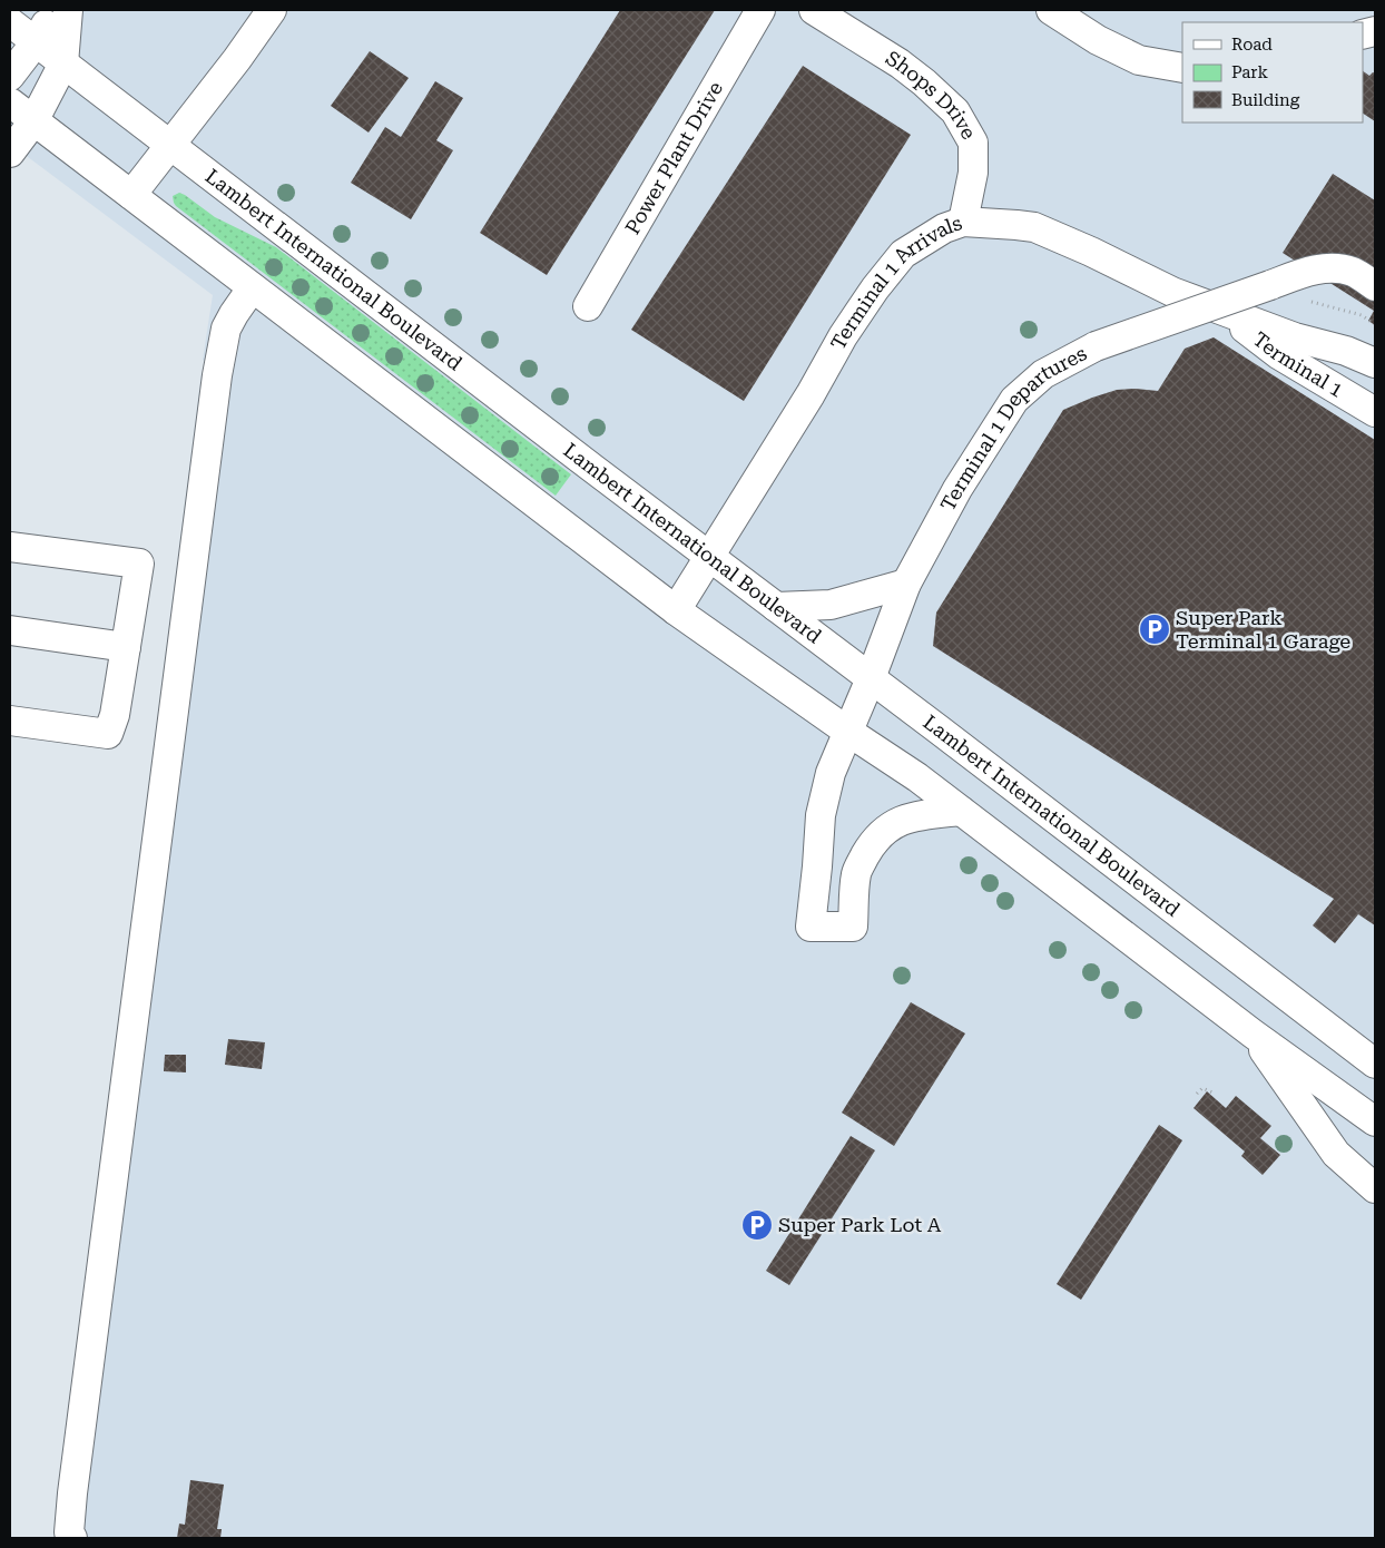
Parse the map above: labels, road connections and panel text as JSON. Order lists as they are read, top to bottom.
{
  "streets": {
    "street": [
      "Shops Drive",
      "Power Plant Drive",
      "Lambert International Boulevard",
      "Terminal 1 Arrivals",
      "Terminal 1",
      "Terminal 1 Departures"
    ]
  },
  "crossings": [
    ["Shops Drive", "Terminal 1 Arrivals"],
    ["Lambert International Boulevard", "Terminal 1 Arrivals"],
    ["Lambert International Boulevard", "Terminal 1 Departures"],
    ["Terminal 1 Arrivals", "Terminal 1"]
  ],
  "places": {
    "parking": ["Super Park Terminal 1 Garage", "Super Park Lot A"]
  },
  "legend": ["Road", "Park", "Building"]
}
